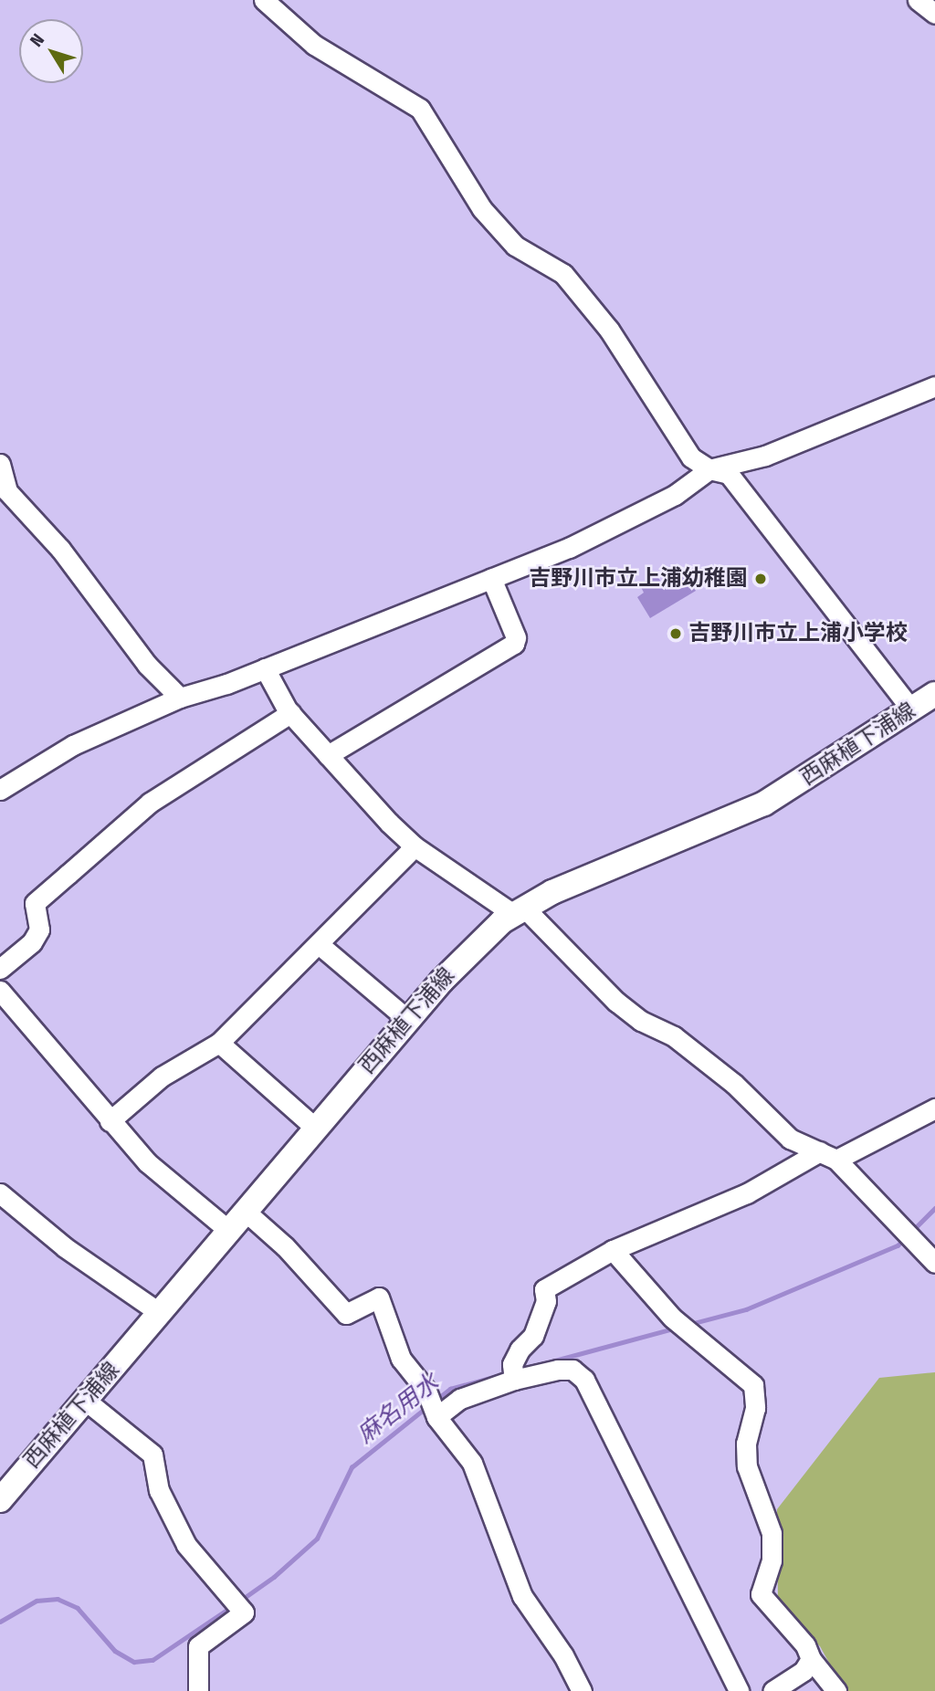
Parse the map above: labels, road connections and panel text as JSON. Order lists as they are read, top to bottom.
{
  "streets": {
    "main road": ["西麻植下浦線"]
  },
  "water": ["麻名用水"],
  "places": ["吉野川市立上浦幼稚園", "吉野川市立上浦小学校"],
  "north": "top left"
}
